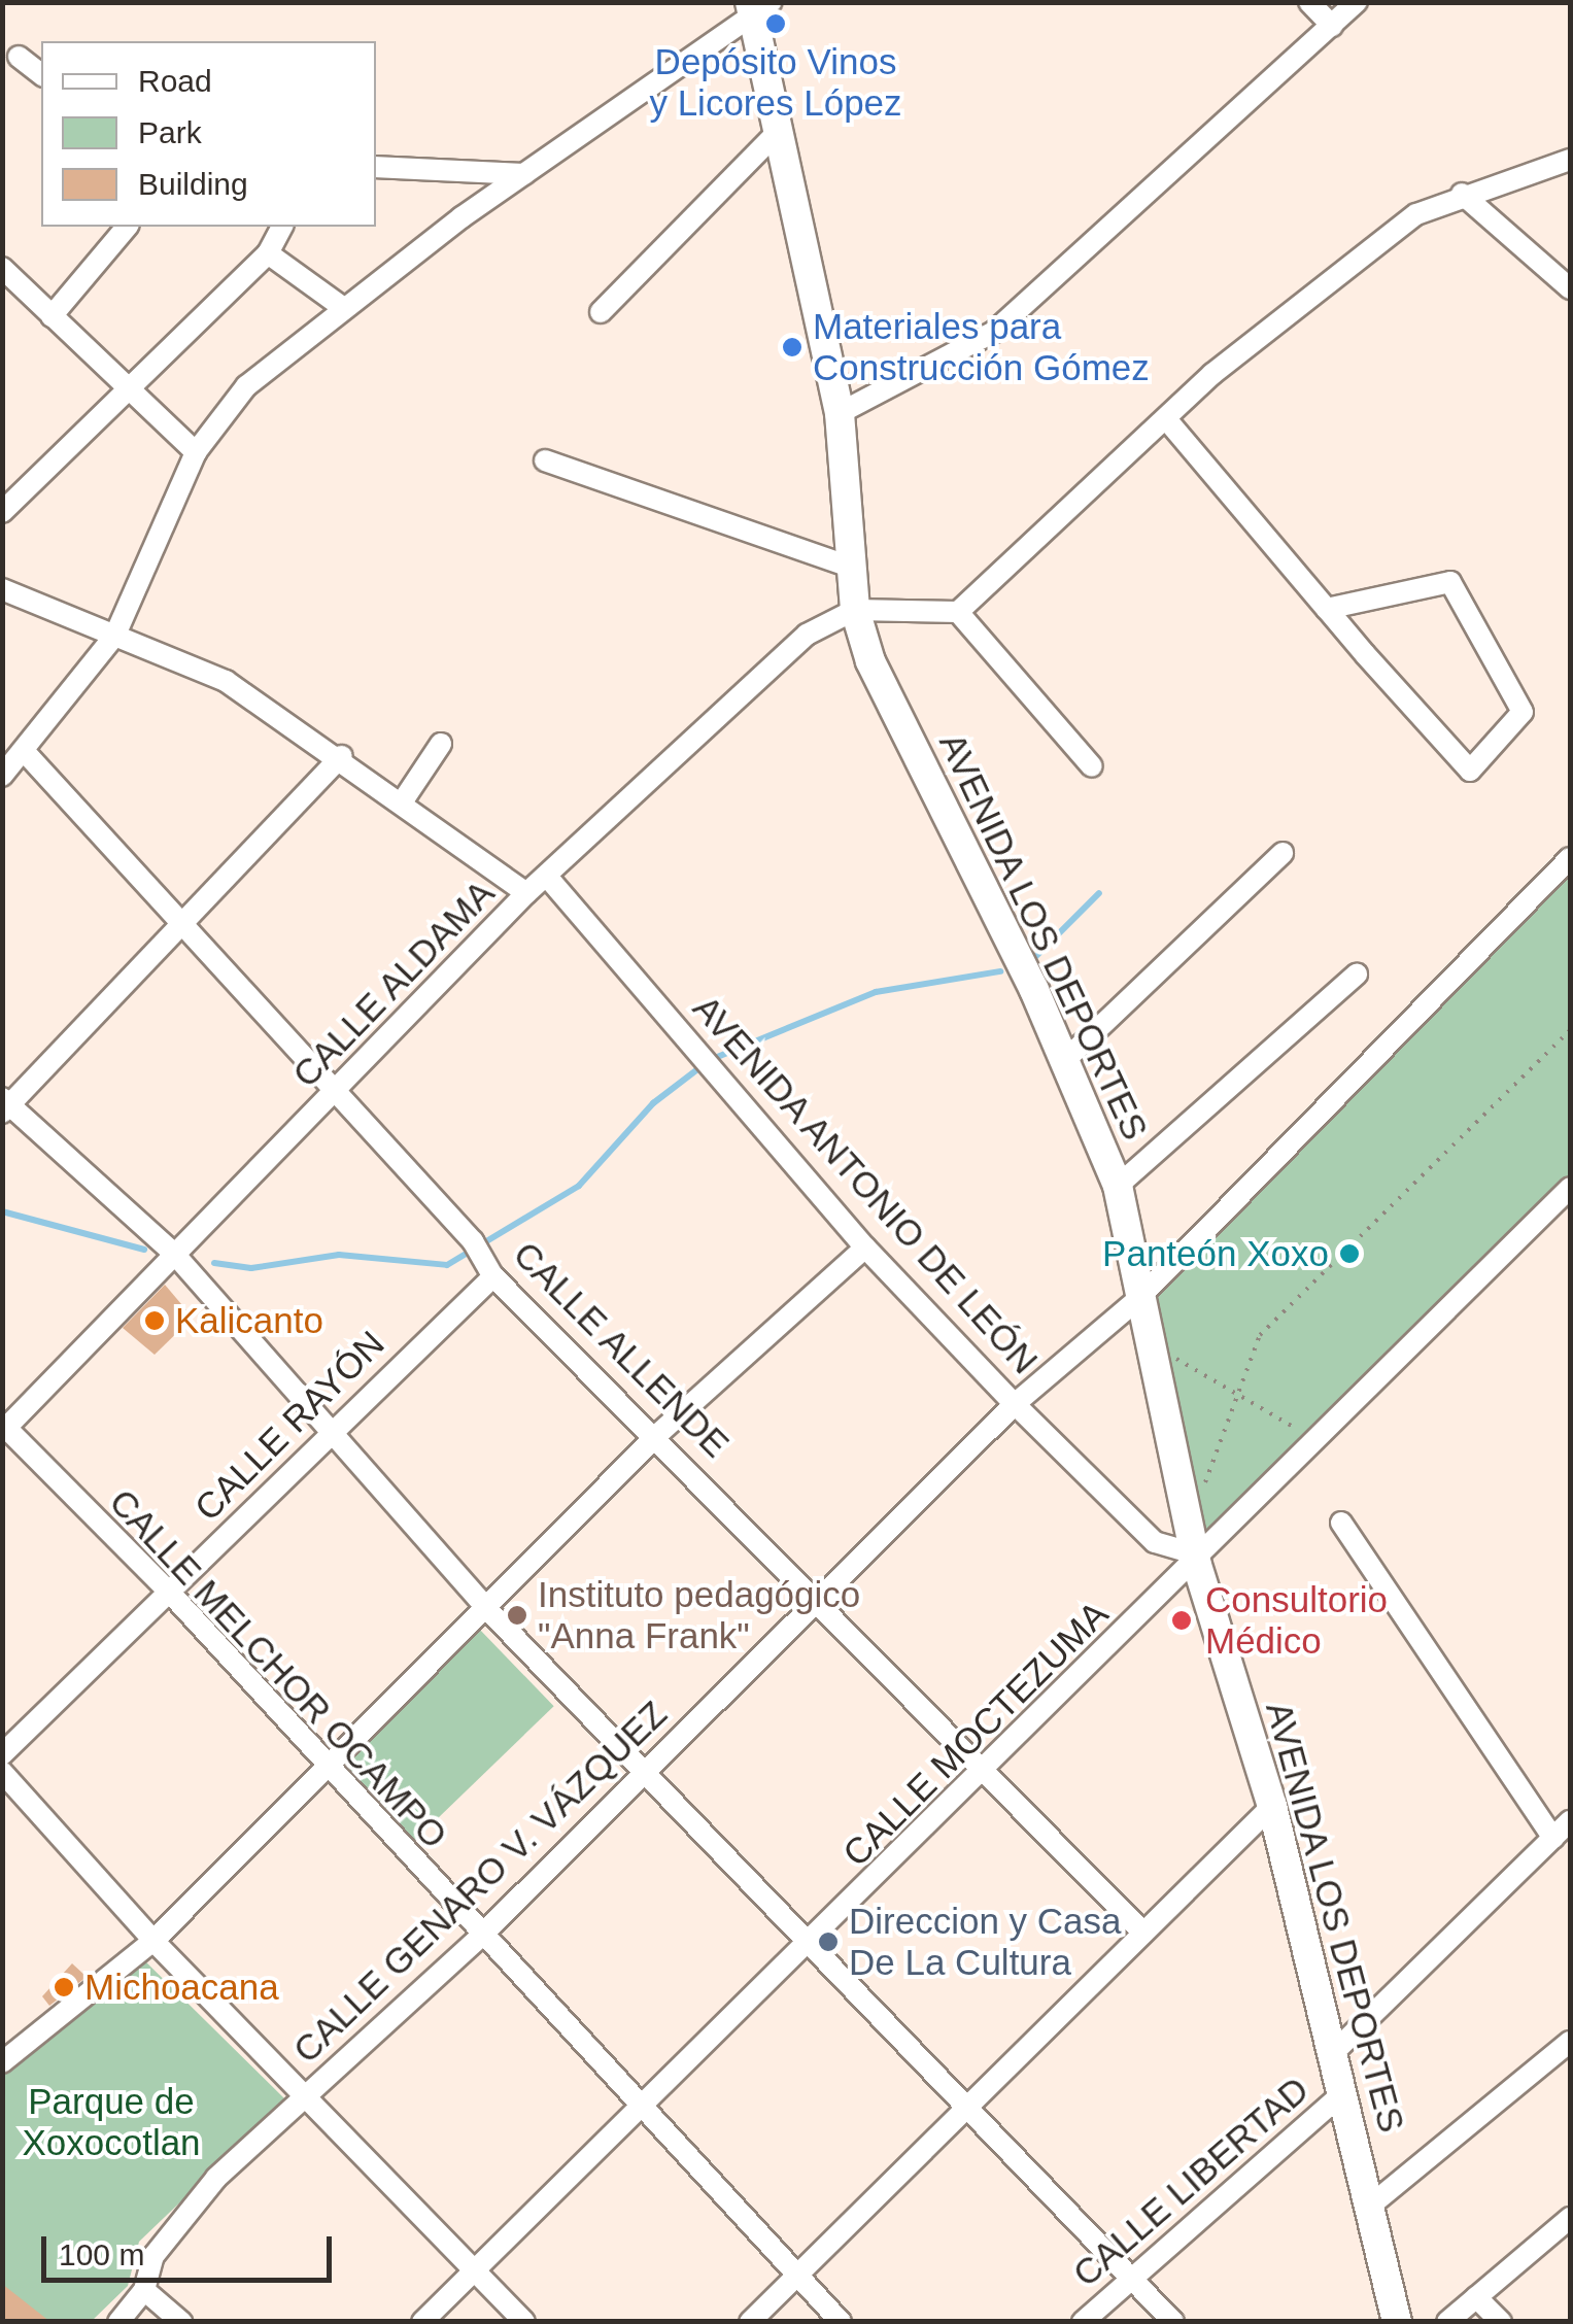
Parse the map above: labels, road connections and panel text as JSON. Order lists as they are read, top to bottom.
{
  "streets": {
    "street": [
      "AVENIDA LOS DEPORTES",
      "CALLE ALDAMA",
      "AVENIDA ANTONIO DE LEÓN",
      "CALLE ALLENDE",
      "CALLE RAYÓN",
      "CALLE MELCHOR OCAMPO",
      "CALLE MOCTEZUMA",
      "CALLE GENARO V. VÁZQUEZ",
      "CALLE LIBERTAD"
    ]
  },
  "crossings": [
    ["AVENIDA LOS DEPORTES", "CALLE ALDAMA"],
    ["AVENIDA LOS DEPORTES", "AVENIDA ANTONIO DE LEÓN"],
    ["AVENIDA LOS DEPORTES", "CALLE MOCTEZUMA"],
    ["AVENIDA LOS DEPORTES", "CALLE GENARO V. VÁZQUEZ"],
    ["AVENIDA LOS DEPORTES", "CALLE LIBERTAD"],
    ["CALLE ALDAMA", "AVENIDA ANTONIO DE LEÓN"],
    ["CALLE ALDAMA", "CALLE ALLENDE"],
    ["CALLE ALDAMA", "CALLE MELCHOR OCAMPO"],
    ["AVENIDA ANTONIO DE LEÓN", "CALLE MOCTEZUMA"],
    ["AVENIDA ANTONIO DE LEÓN", "CALLE GENARO V. VÁZQUEZ"],
    ["CALLE ALLENDE", "CALLE RAYÓN"],
    ["CALLE ALLENDE", "CALLE MOCTEZUMA"],
    ["CALLE ALLENDE", "CALLE GENARO V. VÁZQUEZ"],
    ["CALLE RAYÓN", "CALLE MELCHOR OCAMPO"],
    ["CALLE MELCHOR OCAMPO", "CALLE MOCTEZUMA"],
    ["CALLE MELCHOR OCAMPO", "CALLE GENARO V. VÁZQUEZ"]
  ],
  "parks": ["Parque de Xoxocotlan"],
  "places": [
    "Depósito Vinos y Licores López",
    "Materiales para Construcción Gómez",
    "Panteón Xoxo",
    "Kalicanto",
    "Instituto pedagógico \"Anna Frank\"",
    "Consultorio Médico",
    "Direccion y Casa De La Cultura",
    "Michoacana"
  ],
  "legend": ["Road", "Park", "Building"],
  "scale_bar": "100 m"
}
